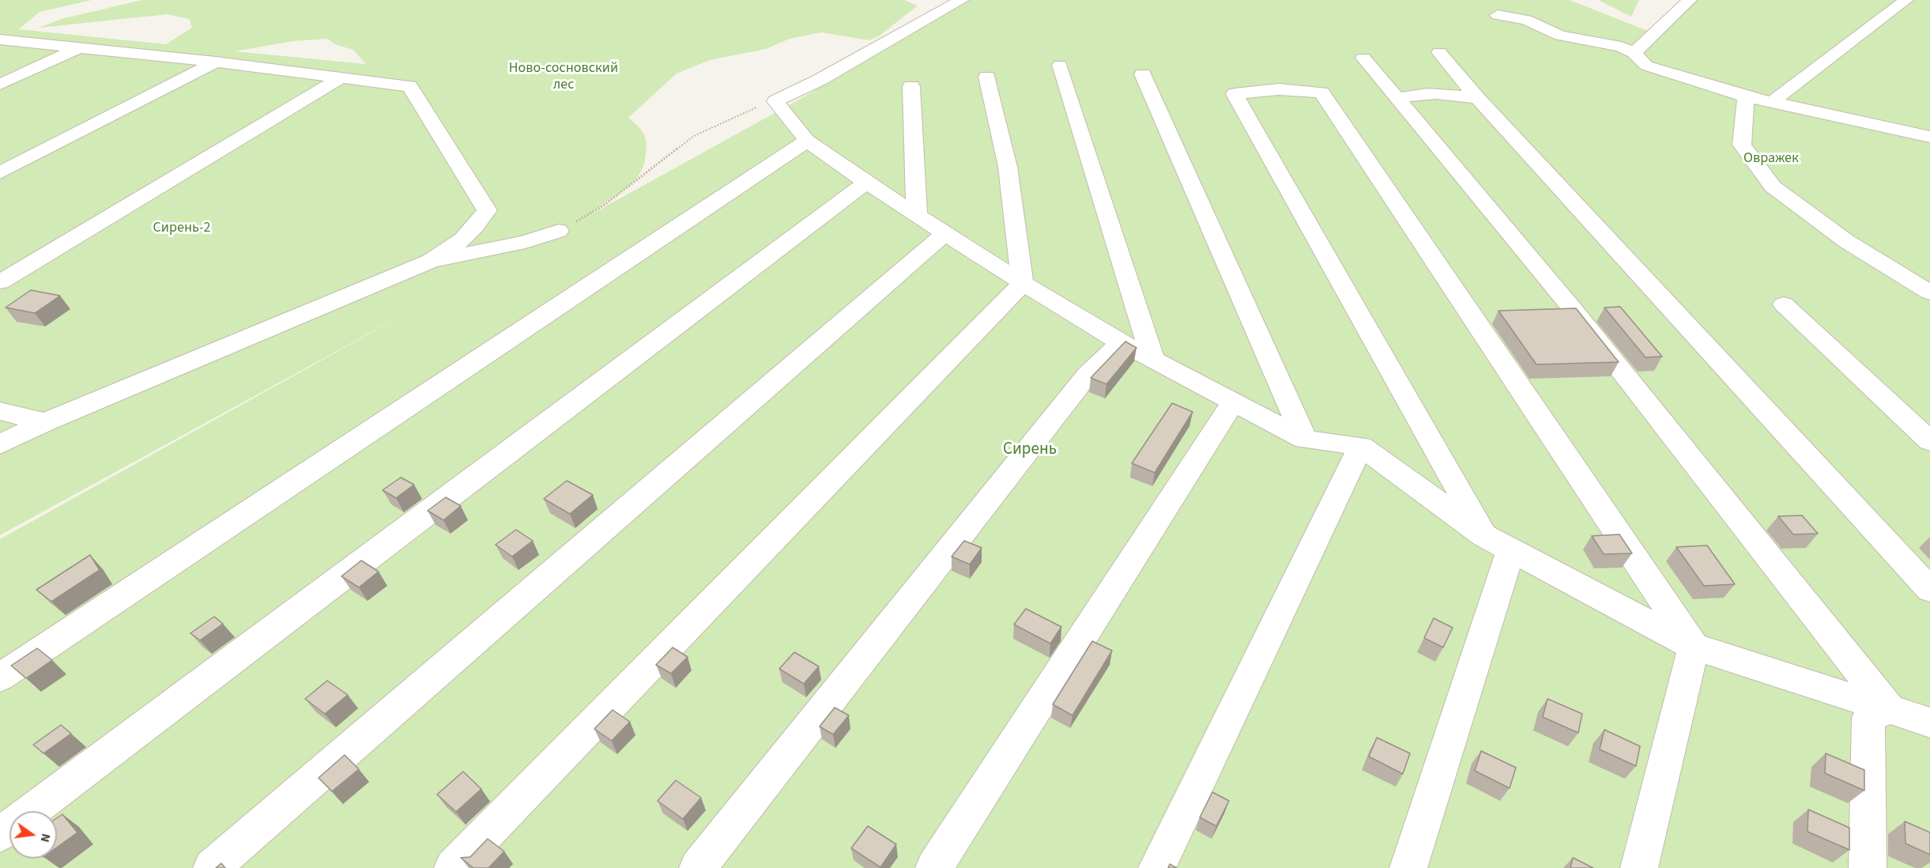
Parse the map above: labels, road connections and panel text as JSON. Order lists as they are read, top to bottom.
{
  "parks": [
    "Ново-сосновский лес",
    "Овражек",
    "Сирень-2",
    "Сирень"
  ],
  "north": "right"
}
